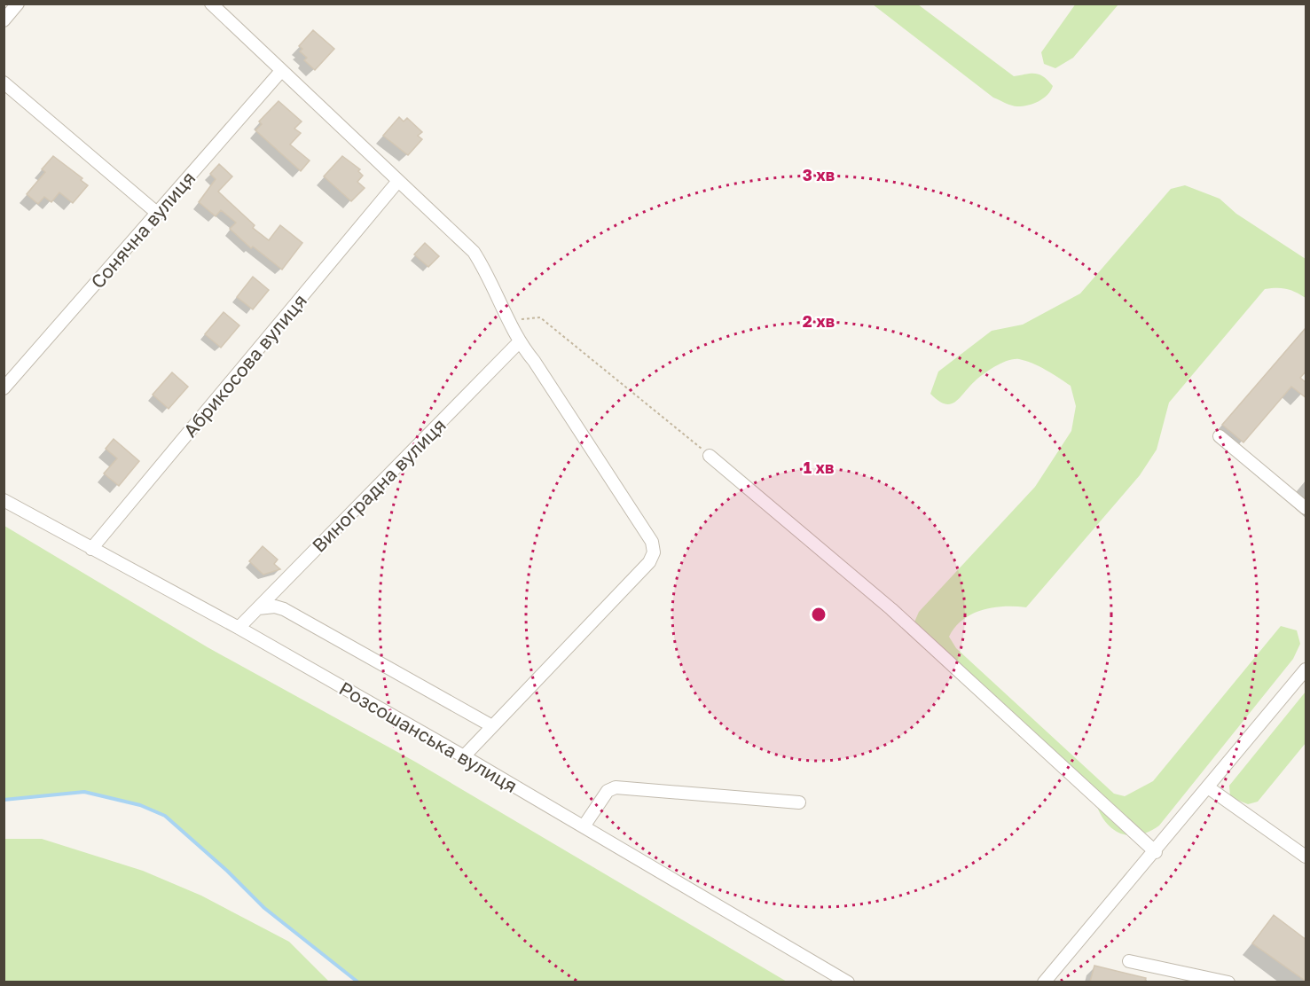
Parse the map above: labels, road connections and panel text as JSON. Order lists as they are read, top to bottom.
{
  "streets": {
    "street": [
      "Сонячна вулиця",
      "Абрикосова вулиця",
      "Виноградна вулиця",
      "Розсошанська вулиця"
    ]
  },
  "crossings": [
    ["Абрикосова вулиця", "Розсошанська вулиця"],
    ["Виноградна вулиця", "Розсошанська вулиця"]
  ],
  "rings": ["3 хв", "2 хв", "1 хв"]
}
